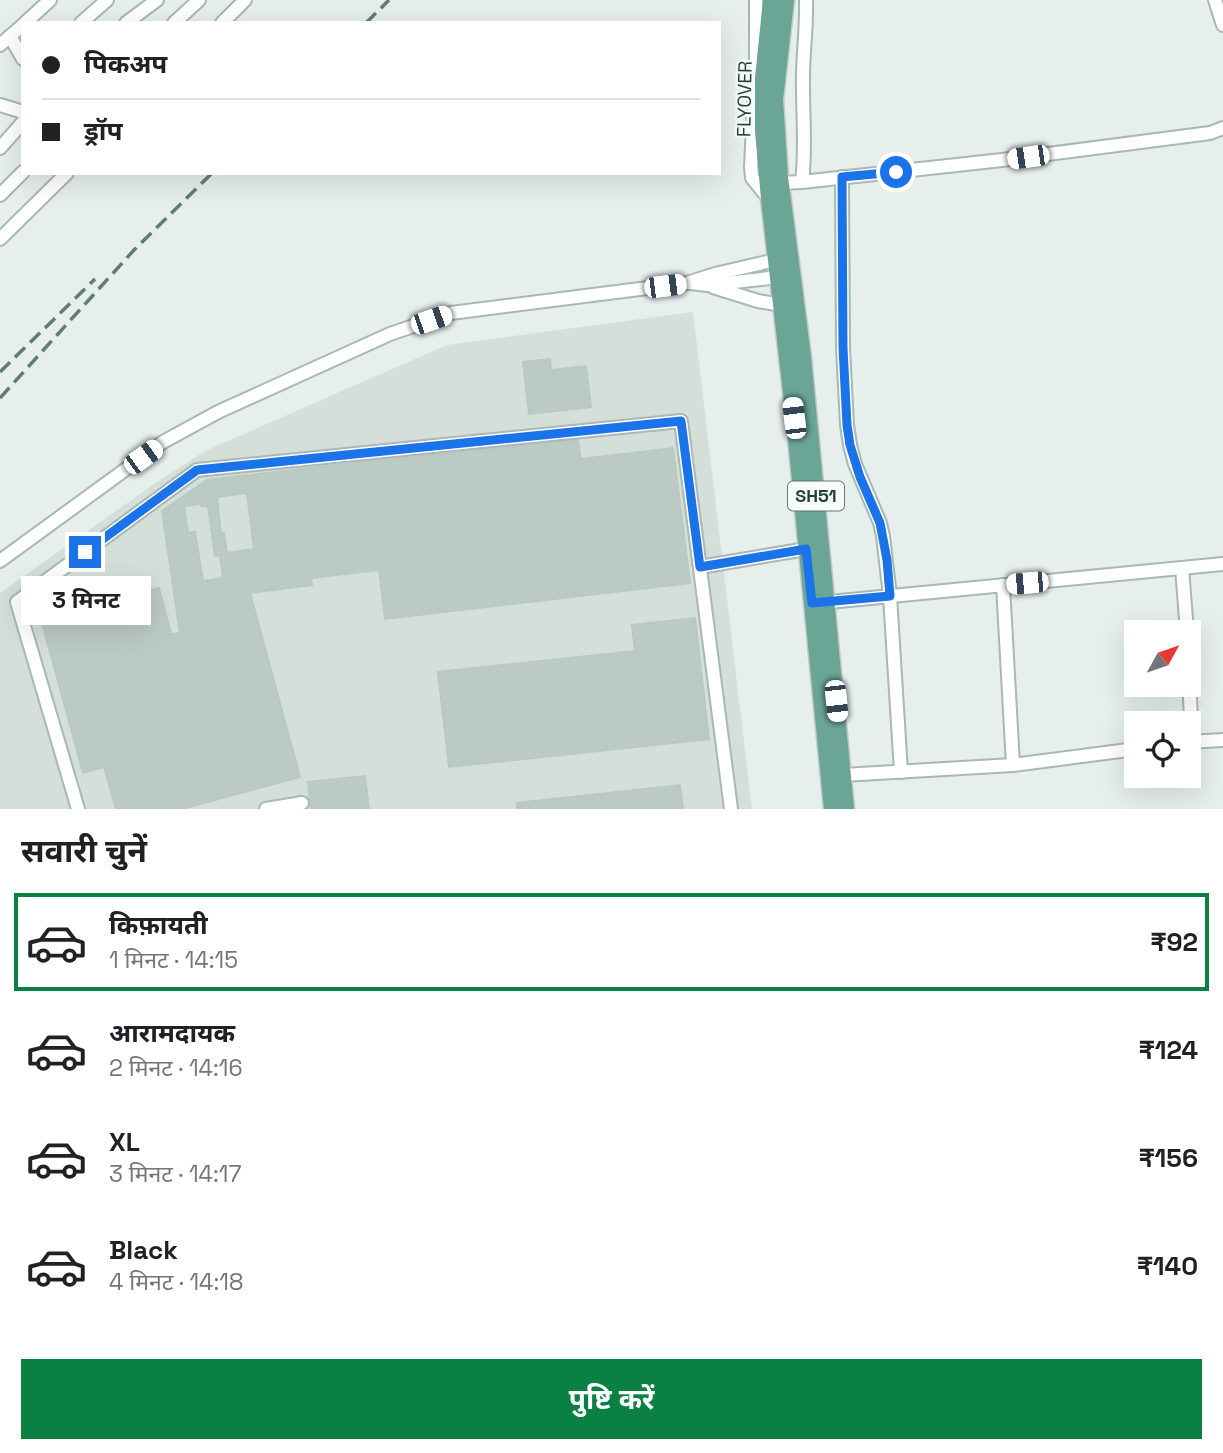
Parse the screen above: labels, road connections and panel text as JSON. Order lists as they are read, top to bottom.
{
  "streets": {
    "main road": ["FLYOVER", "SH51"]
  },
  "crossings": [
    ["FLYOVER", "SH51"]
  ],
  "north": "top right",
  "page": {
    "banner": ["पिकअप", "ड्रॉप"],
    "bubble": "3 मिनट",
    "heading": "सवारी चुनें",
    "list": [
      {
        "name": "किफ़ायती",
        "note": "1 मिनट · 14:15",
        "value": "₹92"
      },
      {
        "name": "आरामदायक",
        "note": "2 मिनट · 14:16",
        "value": "₹124"
      },
      {
        "name": "XL",
        "note": "3 मिनट · 14:17",
        "value": "₹156"
      },
      {
        "name": "Black",
        "note": "4 मिनट · 14:18",
        "value": "₹140"
      }
    ],
    "buttons": "पुष्टि करें"
  }
}
